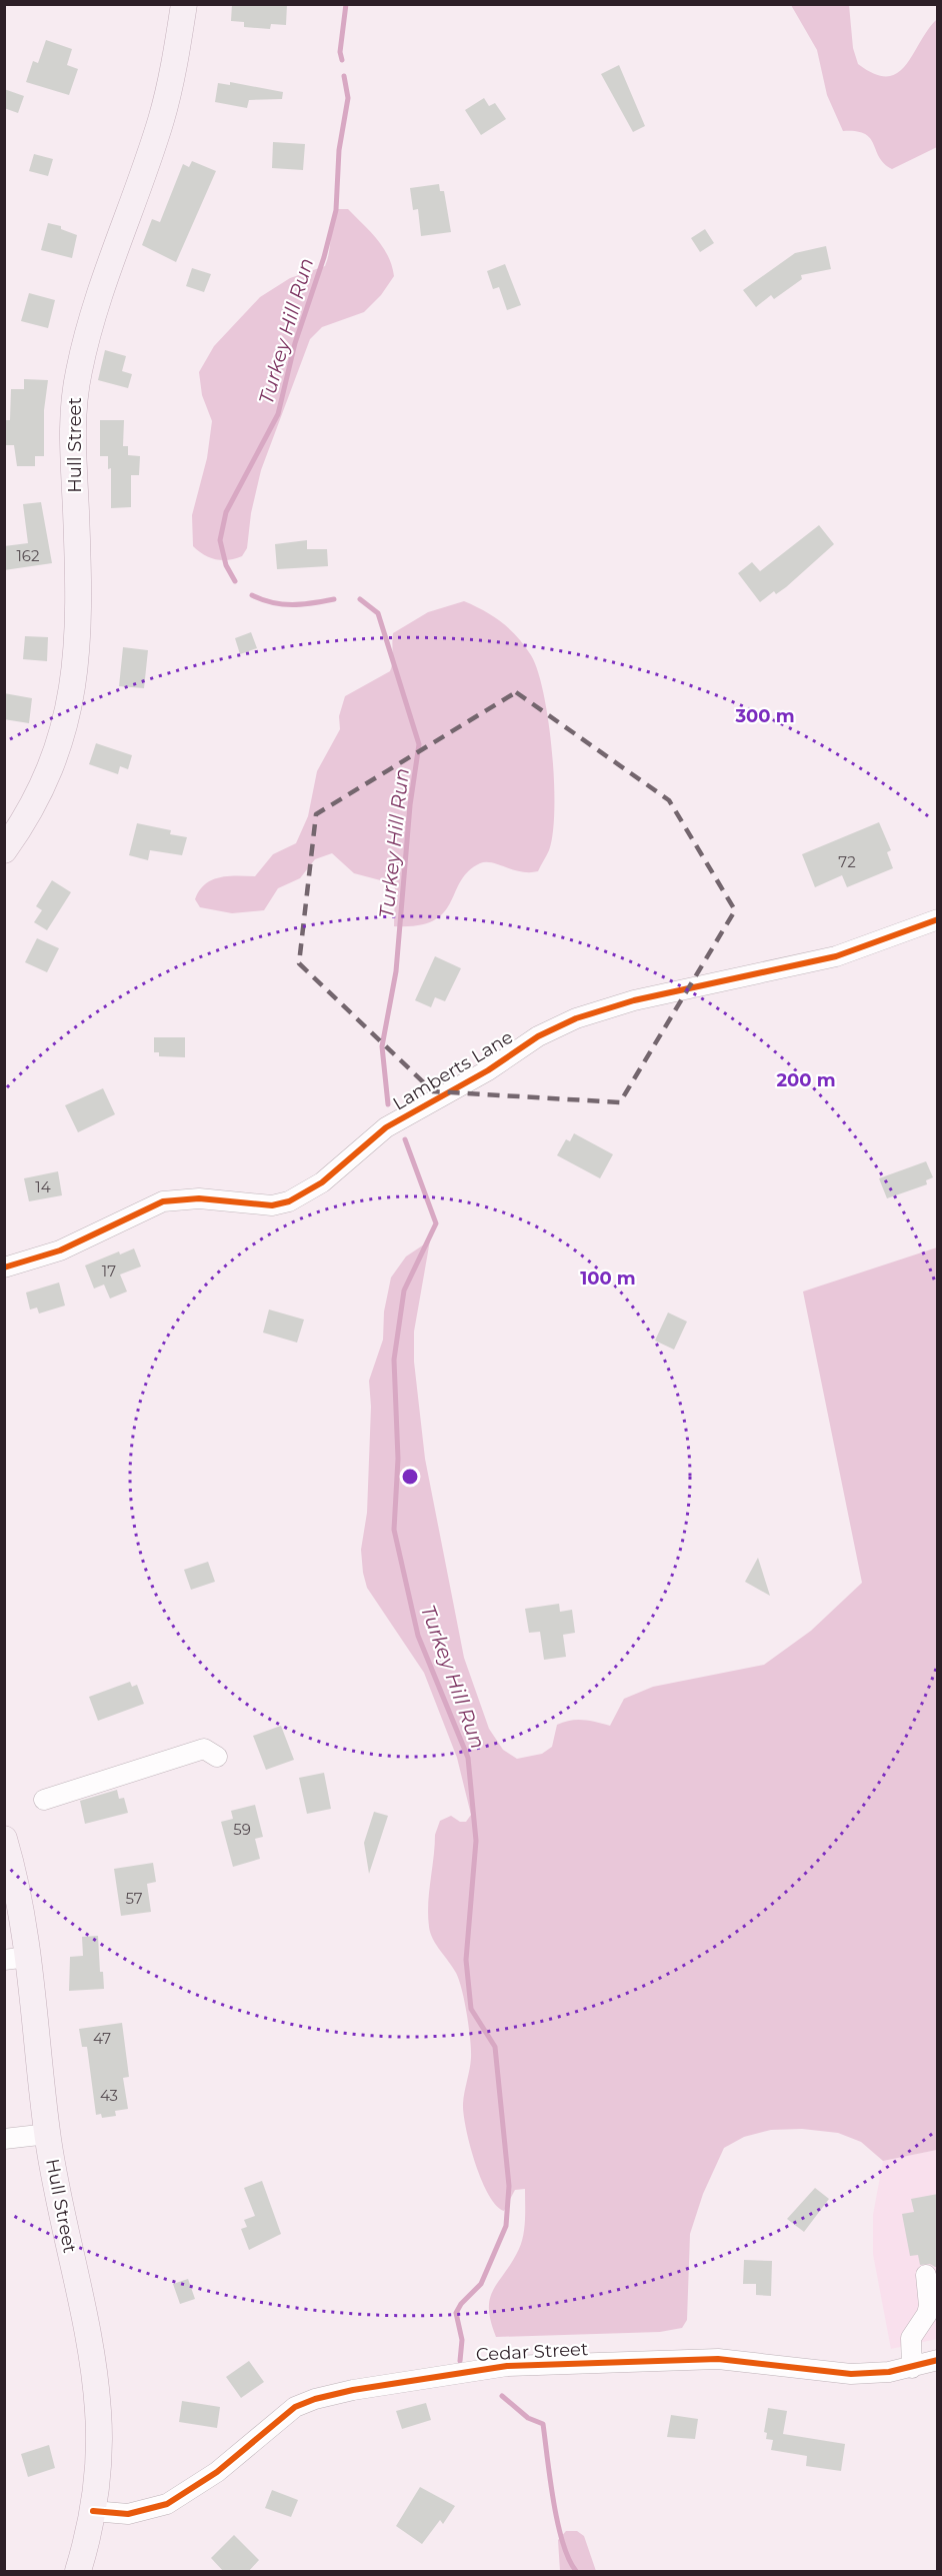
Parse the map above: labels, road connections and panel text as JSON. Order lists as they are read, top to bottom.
{
  "streets": {
    "main road": ["Hull Street"],
    "street": ["Lamberts Lane", "Cedar Street"]
  },
  "crossings": [
    ["Hull Street", "Cedar Street"]
  ],
  "water": ["Turkey Hill Run"],
  "house_numbers": [
    "162",
    "72",
    "14",
    "17",
    "59",
    "57",
    "47",
    "43"
  ],
  "rings": ["300 m", "200 m", "100 m"]
}
